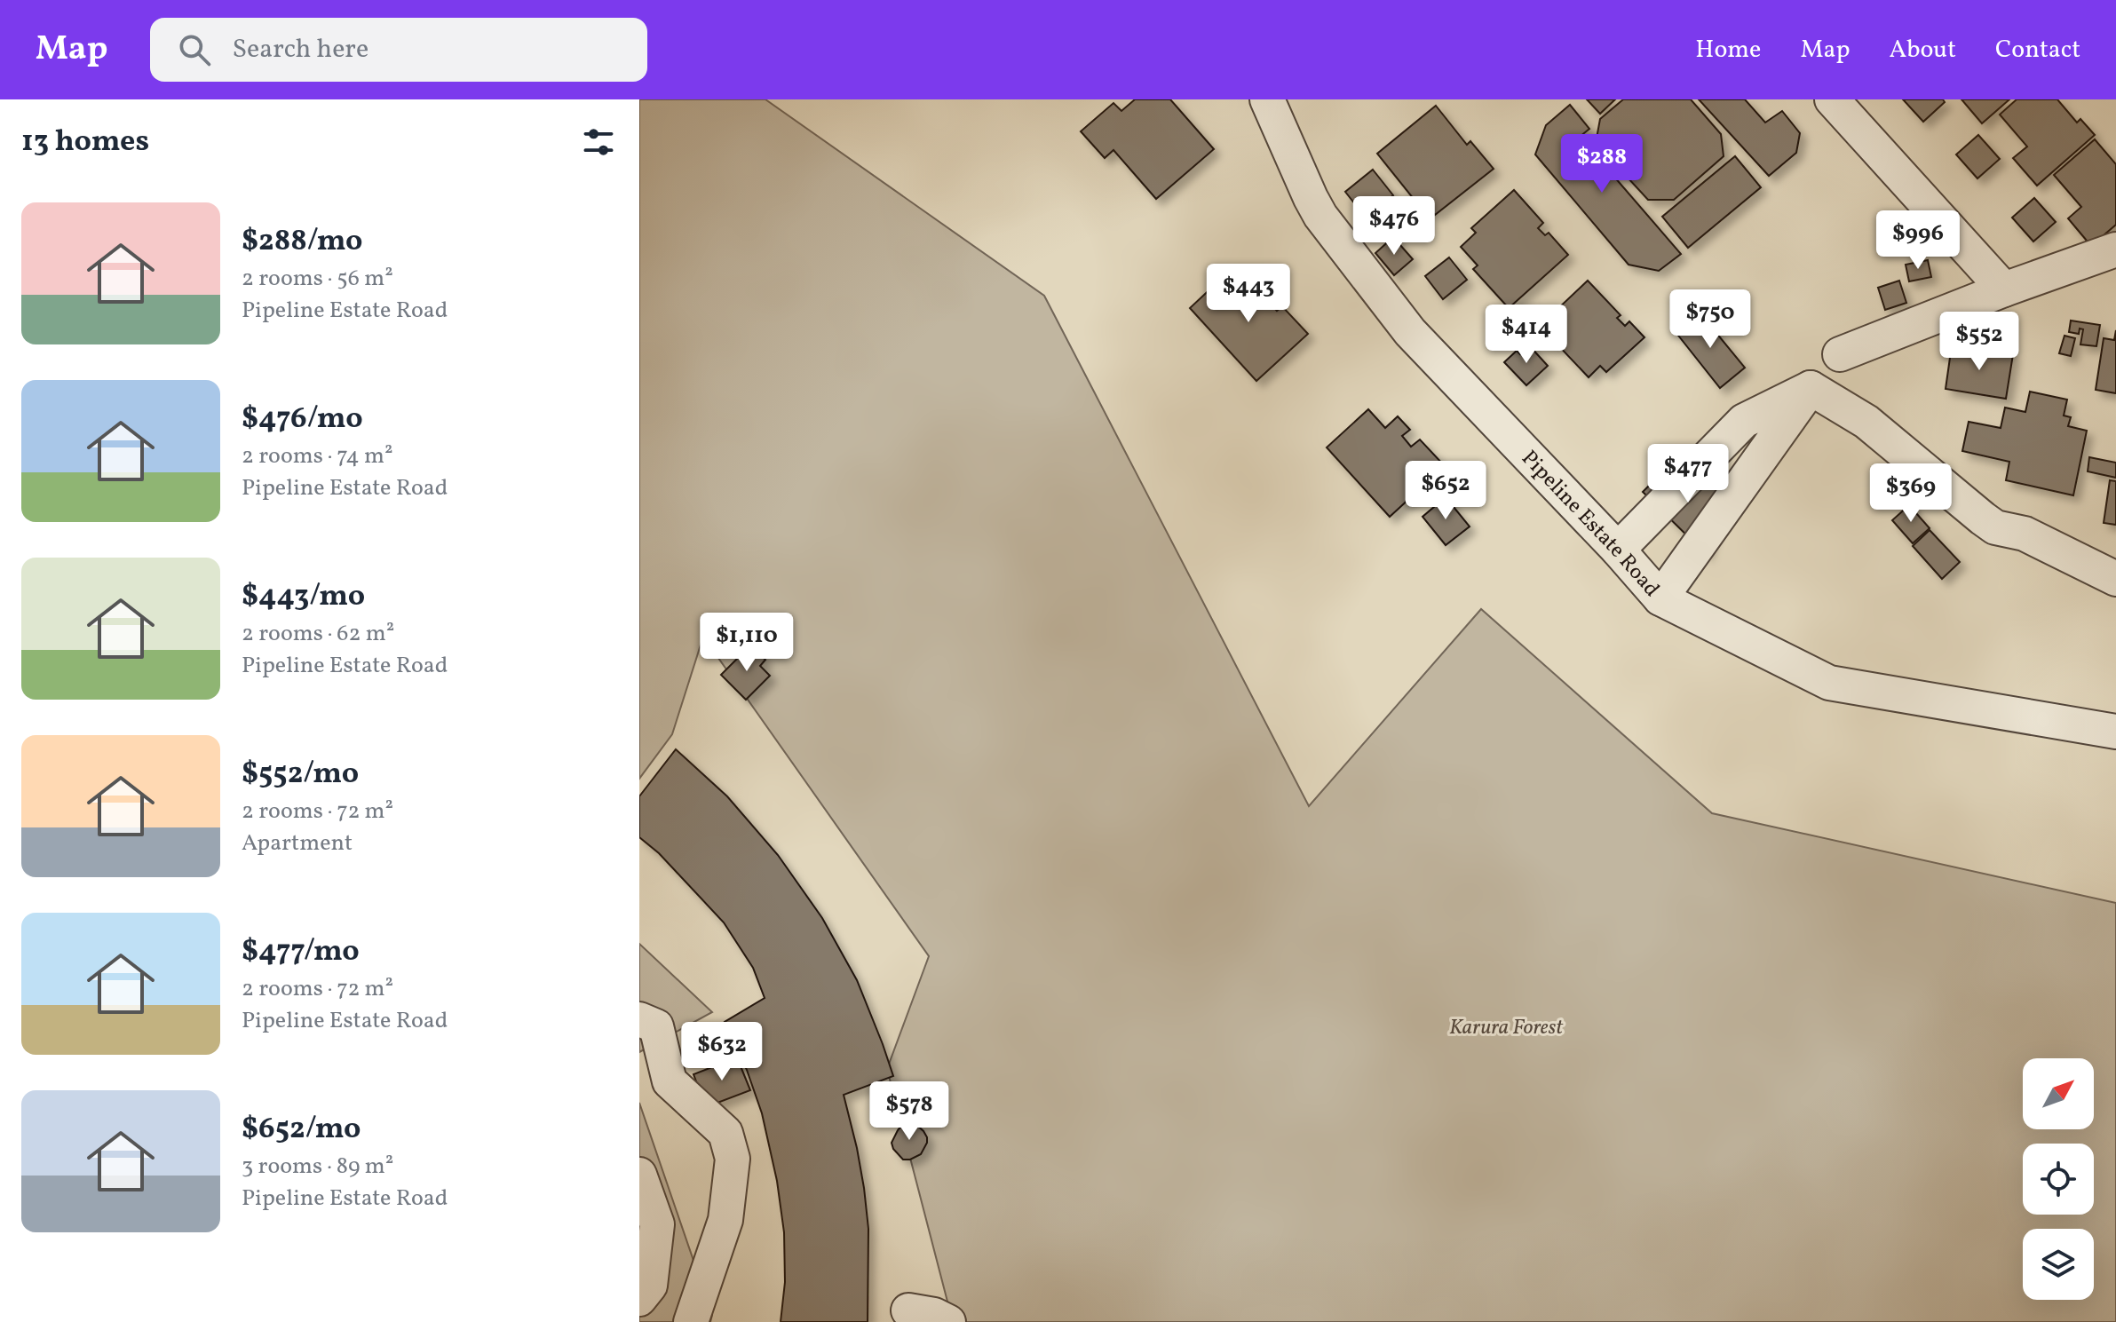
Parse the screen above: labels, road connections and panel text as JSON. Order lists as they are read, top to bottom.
{
  "streets": {
    "street": ["Pipeline Estate Road"]
  },
  "parks": ["Karura Forest"],
  "north": "top right",
  "page": {
    "header": "Map",
    "search": "Search here",
    "nav": [
      "Home",
      "Map",
      "About",
      "Contact"
    ],
    "heading": "13 homes",
    "price": [
      "$288",
      "$476",
      "$996",
      "$443",
      "$750",
      "$414",
      "$552",
      "$477",
      "$652",
      "$369",
      "$1,110",
      "$632",
      "$578"
    ],
    "list": [
      {
        "name": "$288/mo",
        "note": "2 rooms · 56 m² · Pipeline Estate Road"
      },
      {
        "name": "$476/mo",
        "note": "2 rooms · 74 m² · Pipeline Estate Road"
      },
      {
        "name": "$443/mo",
        "note": "2 rooms · 62 m² · Pipeline Estate Road"
      },
      {
        "name": "$552/mo",
        "note": "2 rooms · 72 m² · Apartment"
      },
      {
        "name": "$477/mo",
        "note": "2 rooms · 72 m² · Pipeline Estate Road"
      },
      {
        "name": "$652/mo",
        "note": "3 rooms · 89 m² · Pipeline Estate Road"
      }
    ]
  }
}
